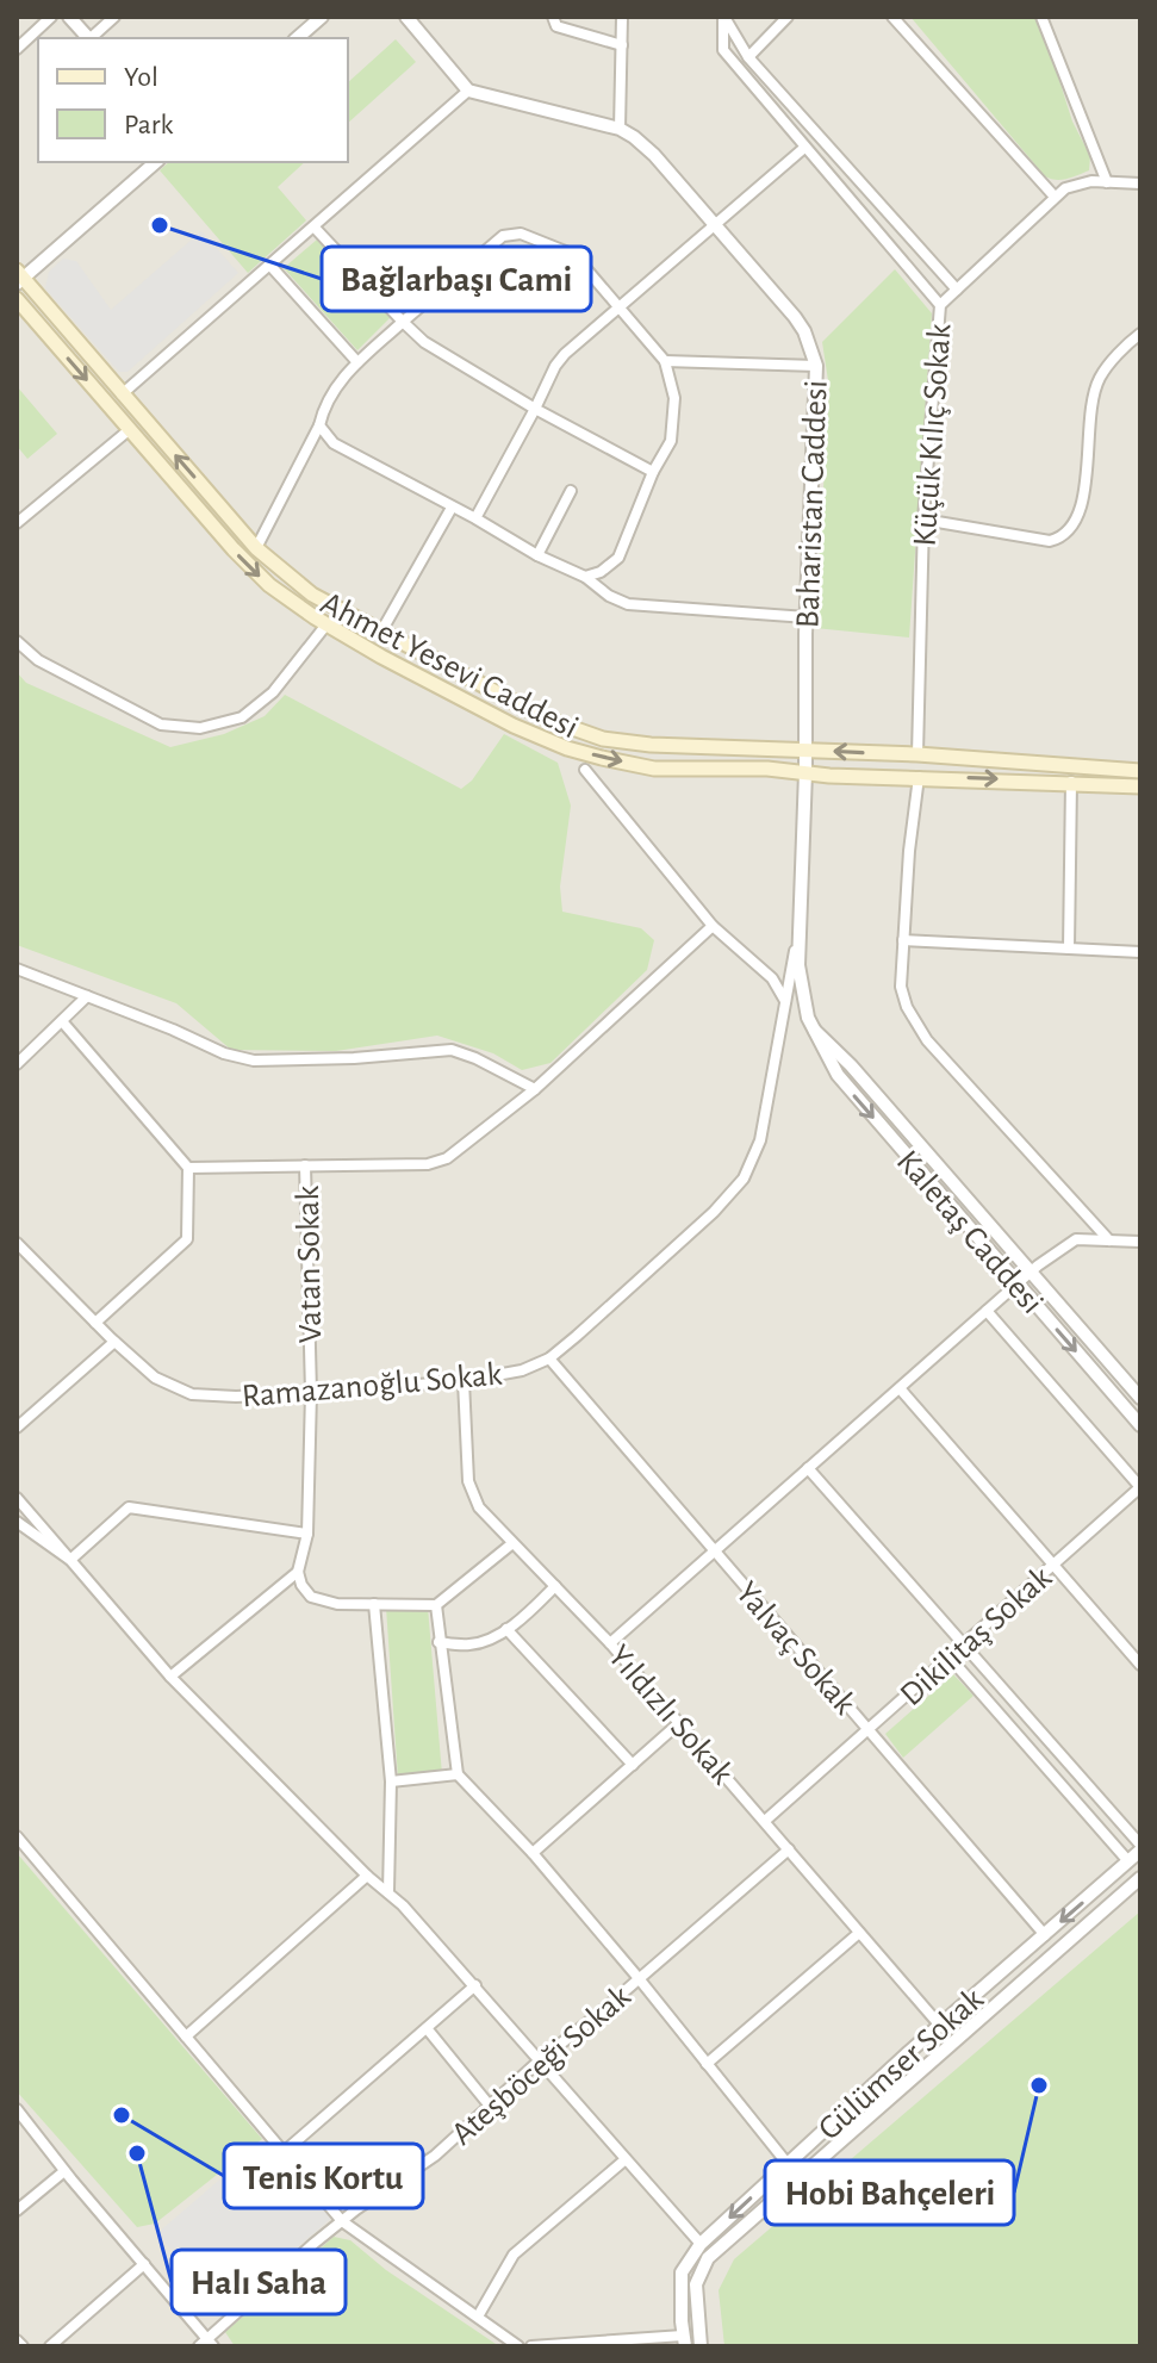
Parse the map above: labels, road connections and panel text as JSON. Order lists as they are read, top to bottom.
{
  "streets": {
    "main road": ["Ahmet Yesevi Caddesi"],
    "street": [
      "Küçük Kılıç Sokak",
      "Baharistan Caddesi",
      "Kaletaş Caddesi",
      "Vatan Sokak",
      "Ramazanoğlu Sokak",
      "Dikilitaş Sokak",
      "Yalvaç Sokak",
      "Yıldızlı Sokak",
      "Gülümser Sokak",
      "Ateşböceği Sokak"
    ]
  },
  "crossings": [
    ["Küçük Kılıç Sokak", "Ahmet Yesevi Caddesi"],
    ["Baharistan Caddesi", "Ahmet Yesevi Caddesi"],
    ["Baharistan Caddesi", "Kaletaş Caddesi"],
    ["Ahmet Yesevi Caddesi", "Kaletaş Caddesi"],
    ["Kaletaş Caddesi", "Ramazanoğlu Sokak"],
    ["Vatan Sokak", "Ramazanoğlu Sokak"],
    ["Ramazanoğlu Sokak", "Yalvaç Sokak"],
    ["Ramazanoğlu Sokak", "Yıldızlı Sokak"],
    ["Dikilitaş Sokak", "Yalvaç Sokak"],
    ["Dikilitaş Sokak", "Yıldızlı Sokak"],
    ["Yalvaç Sokak", "Gülümser Sokak"],
    ["Yıldızlı Sokak", "Gülümser Sokak"],
    ["Yıldızlı Sokak", "Ateşböceği Sokak"]
  ],
  "places": [
    "Bağlarbaşı Cami",
    "Hobi Bahçeleri",
    "Tenis Kortu",
    "Halı Saha"
  ],
  "legend": ["Yol", "Park"]
}
